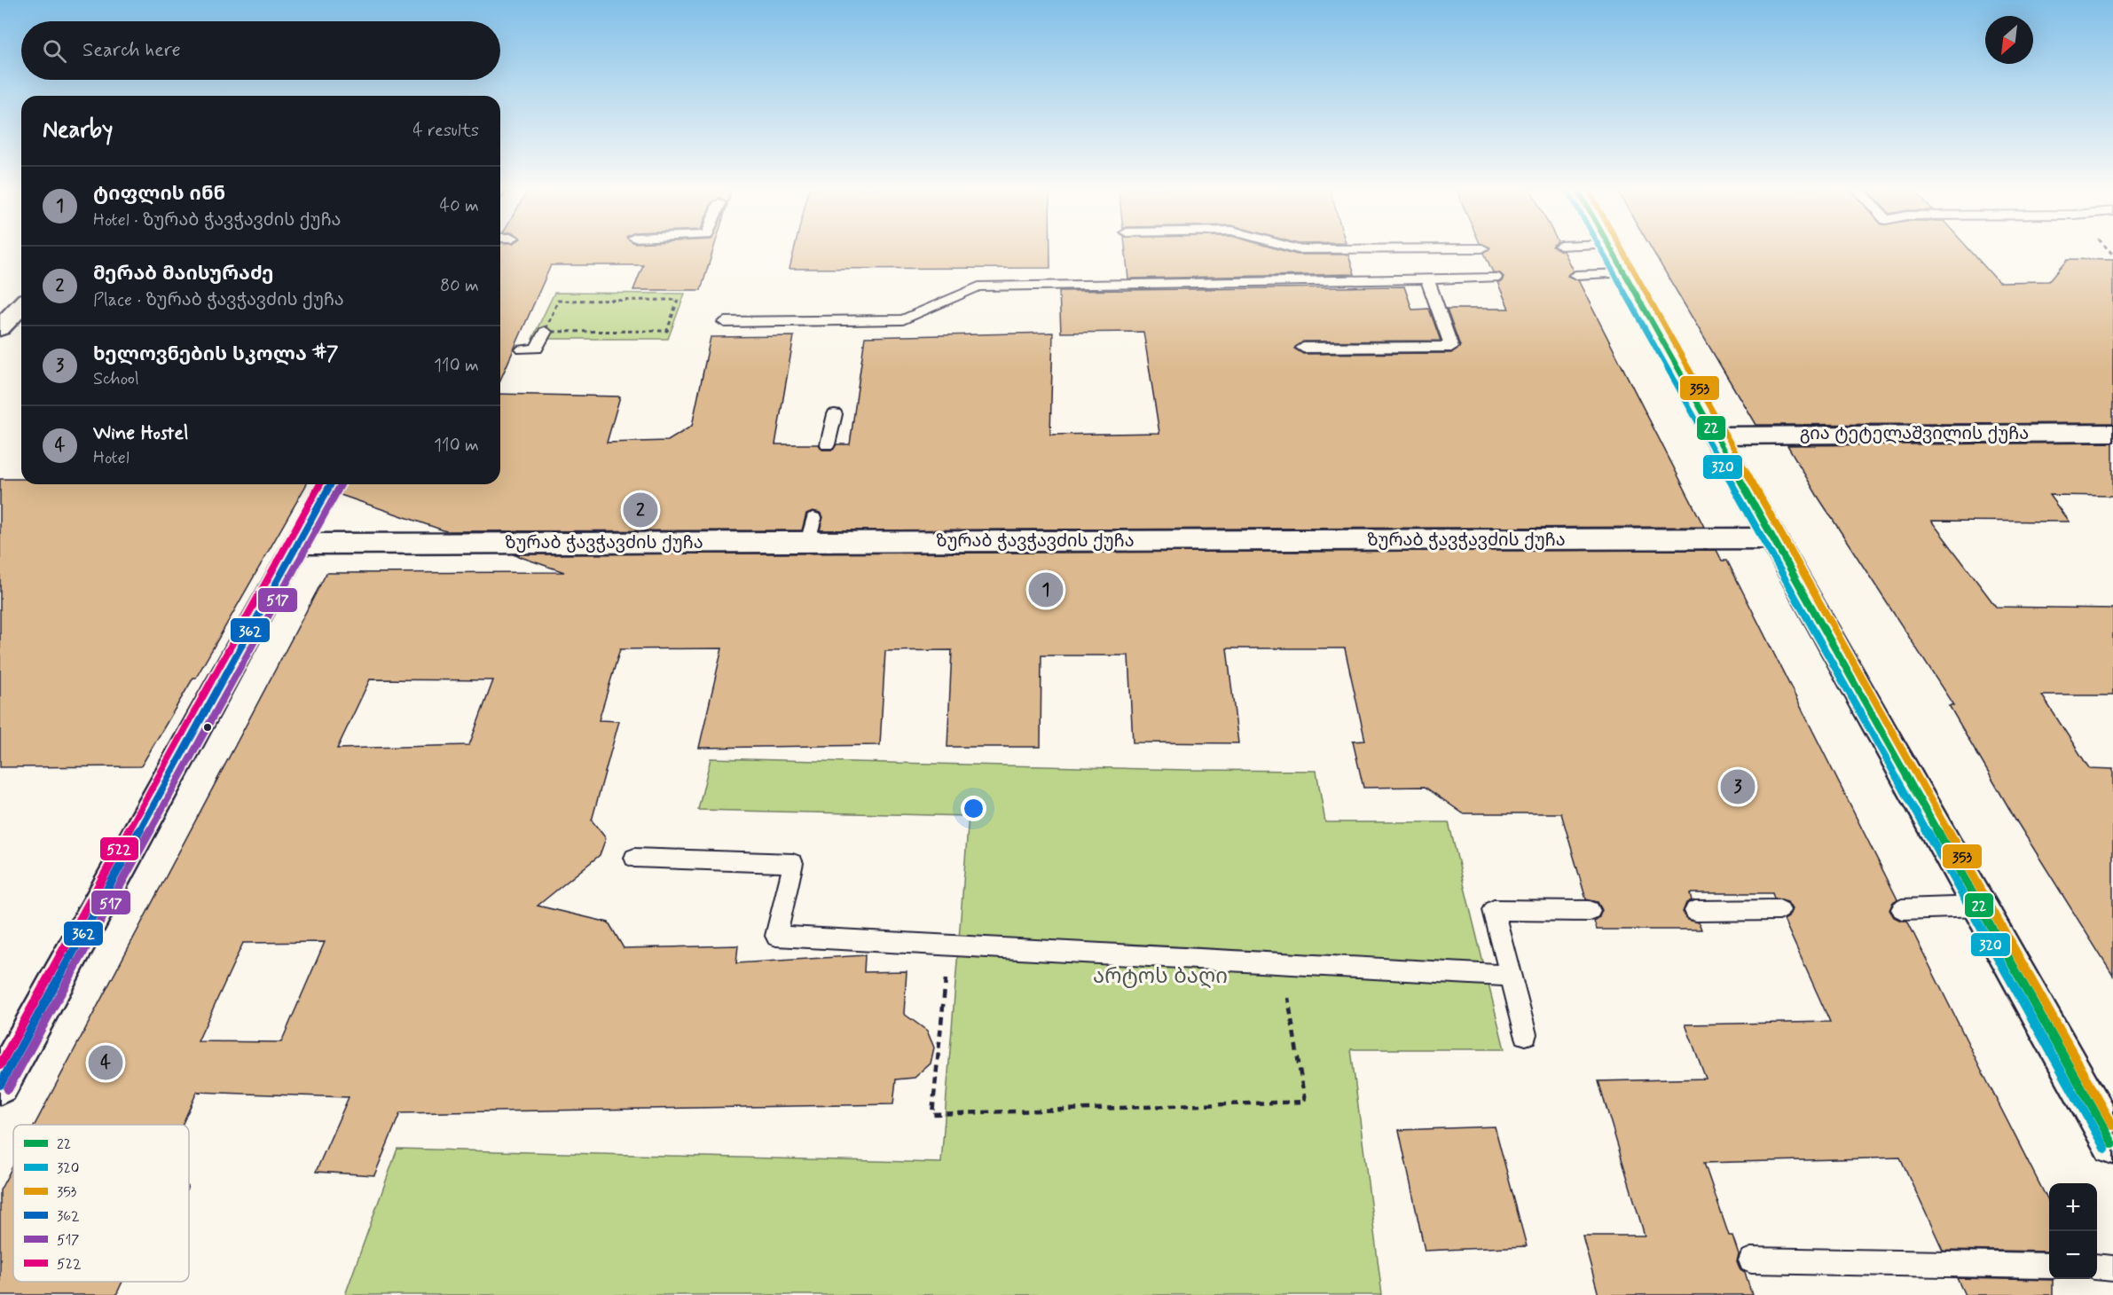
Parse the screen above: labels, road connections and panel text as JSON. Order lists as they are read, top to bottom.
{
  "streets": {
    "street": ["გია ტეტელაშვილის ქუჩა", "ზურაბ ჭავჭავძის ქუჩა"]
  },
  "parks": ["არტოს ბაღი"],
  "lines": [
    "transit line 22",
    "transit line 320",
    "transit line 353",
    "transit line 362",
    "transit line 517",
    "transit line 522"
  ],
  "legend": [
    "22",
    "320",
    "353",
    "362",
    "517",
    "522"
  ],
  "north": "bottom left",
  "page": {
    "search": "Search here",
    "heading": ["Nearby", "4 results"],
    "list": [
      {
        "mark": "1",
        "name": "ტიფლის ინნ",
        "note": "Hotel · ზურაბ ჭავჭავძის ქუჩა",
        "value": "40 m"
      },
      {
        "mark": "2",
        "name": "მერაბ მაისურაძე",
        "note": "Place · ზურაბ ჭავჭავძის ქუჩა",
        "value": "80 m"
      },
      {
        "mark": "3",
        "name": "ხელოვნების სკოლა #7",
        "note": "School",
        "value": "110 m"
      },
      {
        "mark": "4",
        "name": "Wine Hostel",
        "note": "Hotel",
        "value": "110 m"
      }
    ],
    "pins": [
      "2",
      "1",
      "3",
      "4"
    ],
    "map_buttons": ["+", "−"]
  }
}
